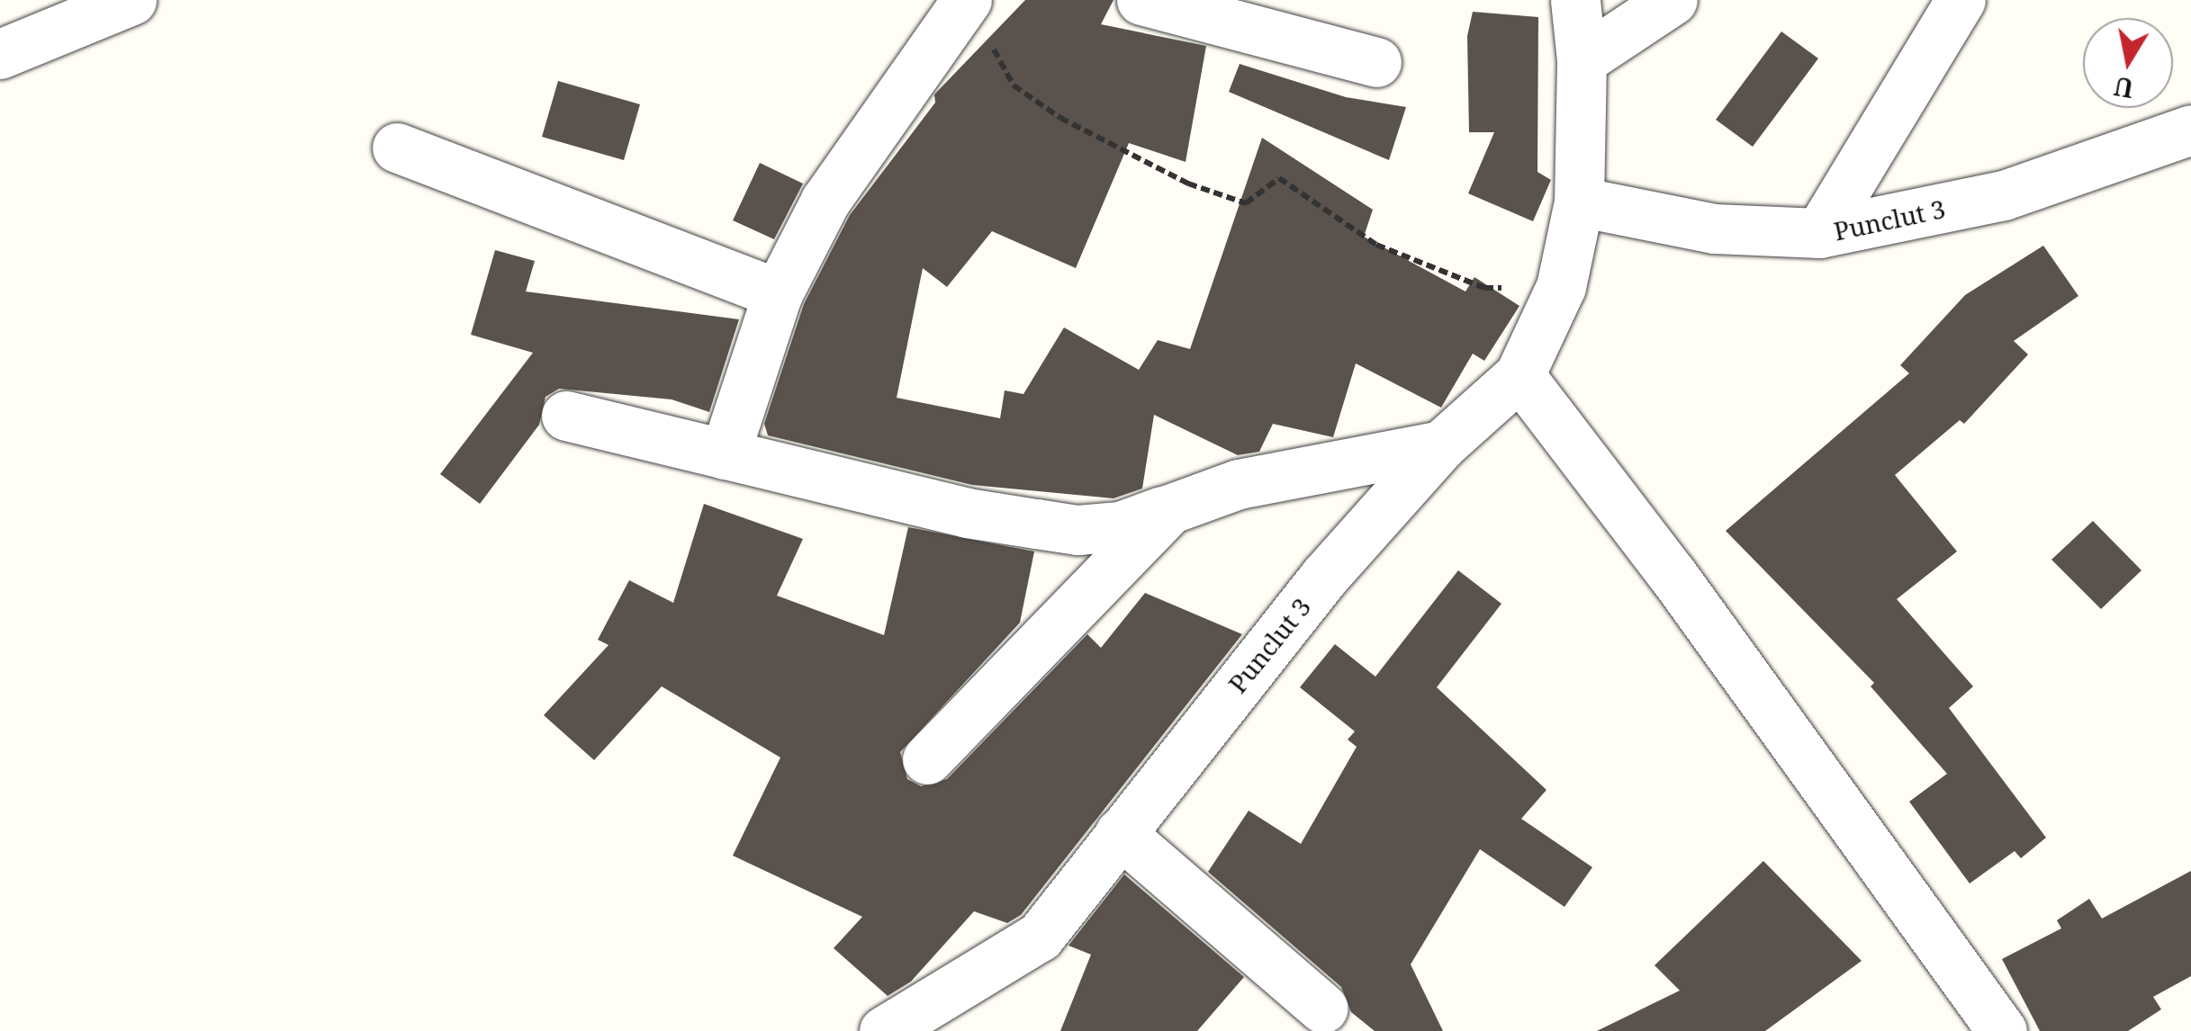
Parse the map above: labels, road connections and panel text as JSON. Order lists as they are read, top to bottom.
{
  "streets": {
    "street": ["Punclut 3"]
  },
  "north": "bottom"
}
